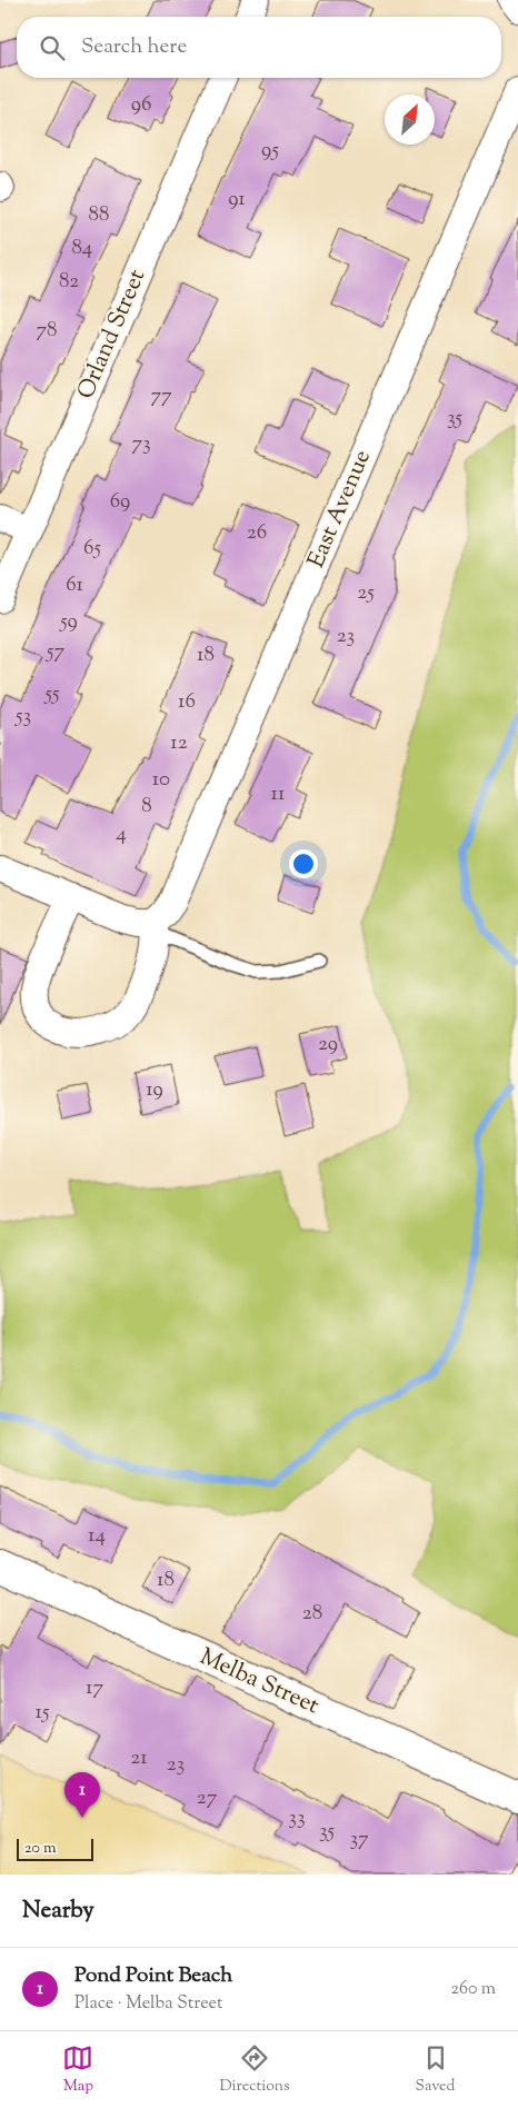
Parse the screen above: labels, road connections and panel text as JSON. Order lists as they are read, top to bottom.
{
  "streets": {
    "main road": ["Melba Street"],
    "street": ["Orland Street", "East Avenue"]
  },
  "house_numbers": [
    "96",
    "95",
    "91",
    "88",
    "84",
    "82",
    "78",
    "77",
    "35",
    "73",
    "69",
    "26",
    "65",
    "61",
    "25",
    "59",
    "23",
    "57",
    "18",
    "55",
    "16",
    "53",
    "12",
    "10",
    "11",
    "8",
    "4",
    "29",
    "19",
    "14",
    "18",
    "28",
    "17",
    "15",
    "21",
    "23",
    "27",
    "33",
    "35",
    "37"
  ],
  "scale_bar": "20 m",
  "north": "top right",
  "page": {
    "search": "Search here",
    "pins": "1",
    "scale": "20 m",
    "heading": "Nearby",
    "list": [
      {
        "mark": "1",
        "name": "Pond Point Beach",
        "note": "Place · Melba Street",
        "value": "260 m"
      }
    ],
    "nav": ["Map", "Directions", "Saved"]
  }
}
